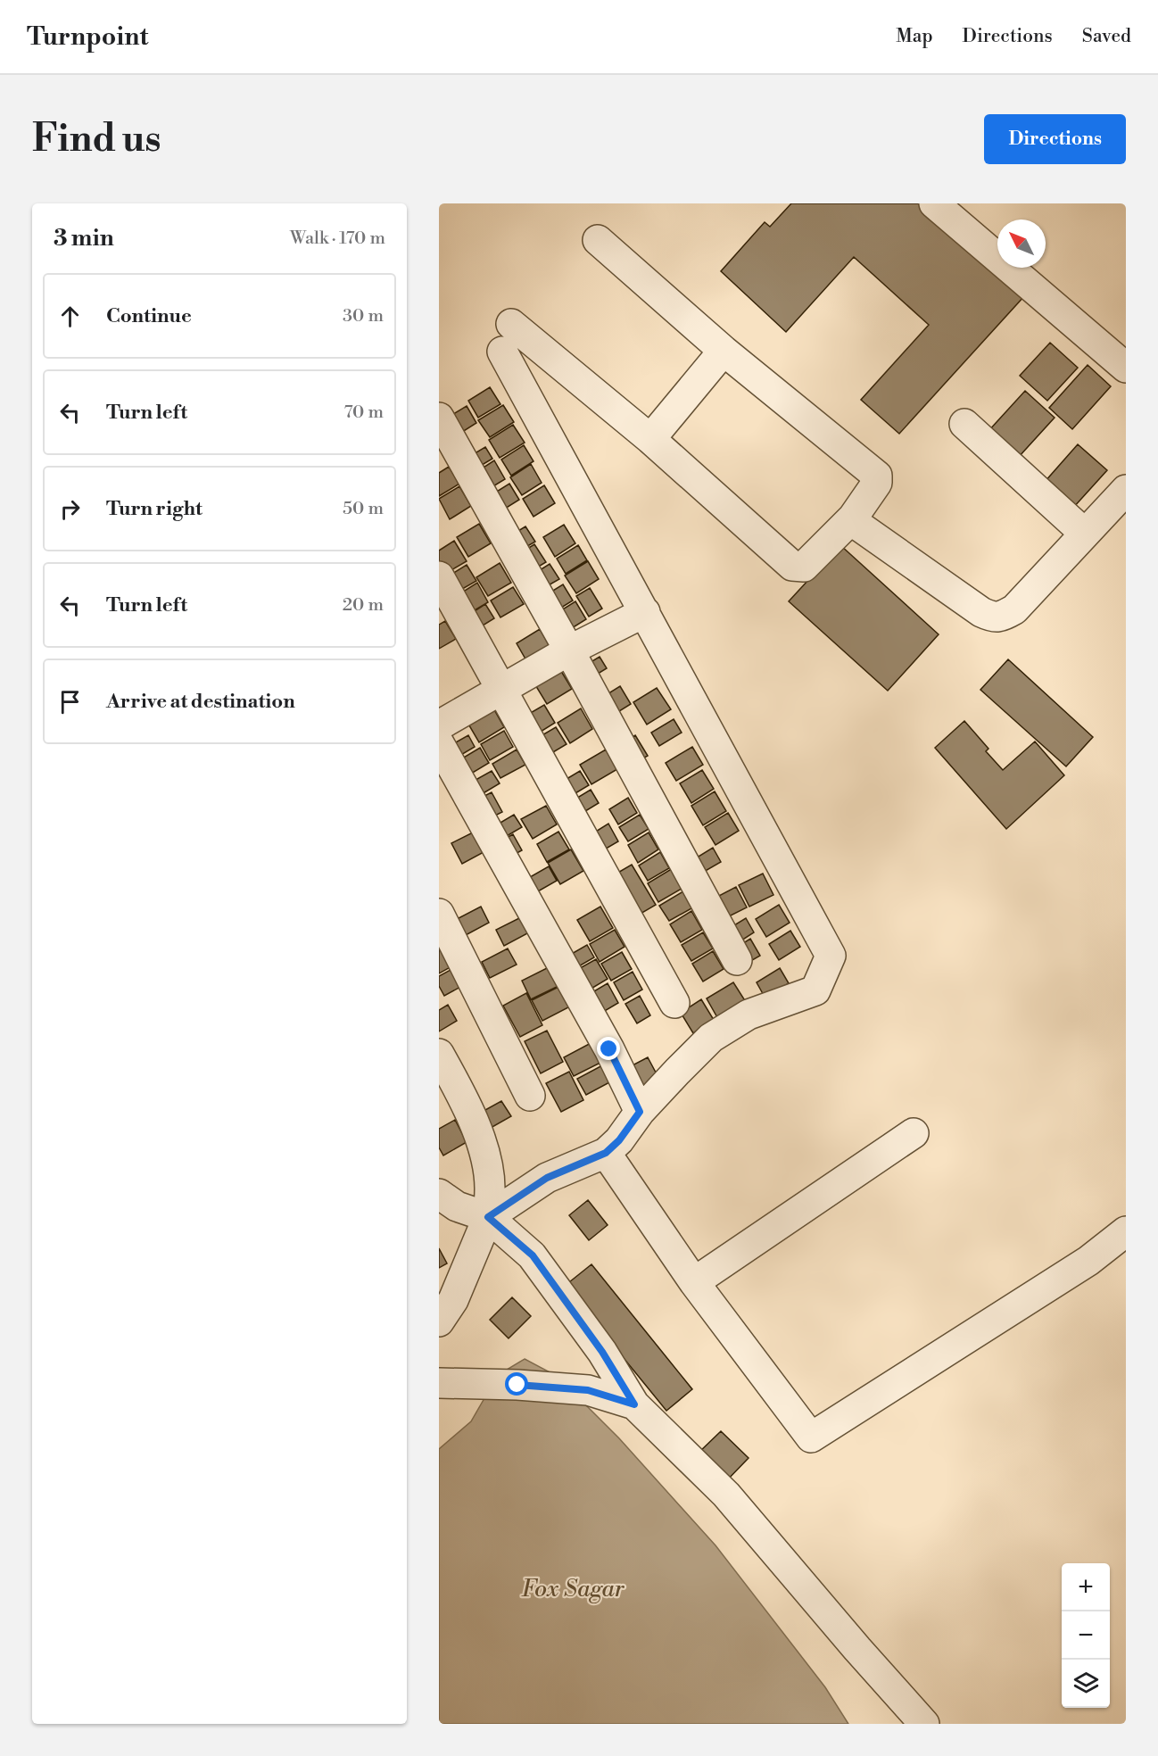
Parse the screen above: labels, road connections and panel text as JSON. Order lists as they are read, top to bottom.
{
  "water": ["Fox Sagar"],
  "north": "top left",
  "page": {
    "header": "Turnpoint",
    "nav": ["Map", "Directions", "Saved"],
    "buttons": "Directions",
    "title": "Find us",
    "heading": ["3 min", "Walk · 170 m"],
    "list": [
      ["Continue", "30 m"],
      ["Turn left", "70 m"],
      ["Turn right", "50 m"],
      ["Turn left", "20 m"],
      "Arrive at destination"
    ],
    "map_buttons": ["+", "−"]
  }
}
